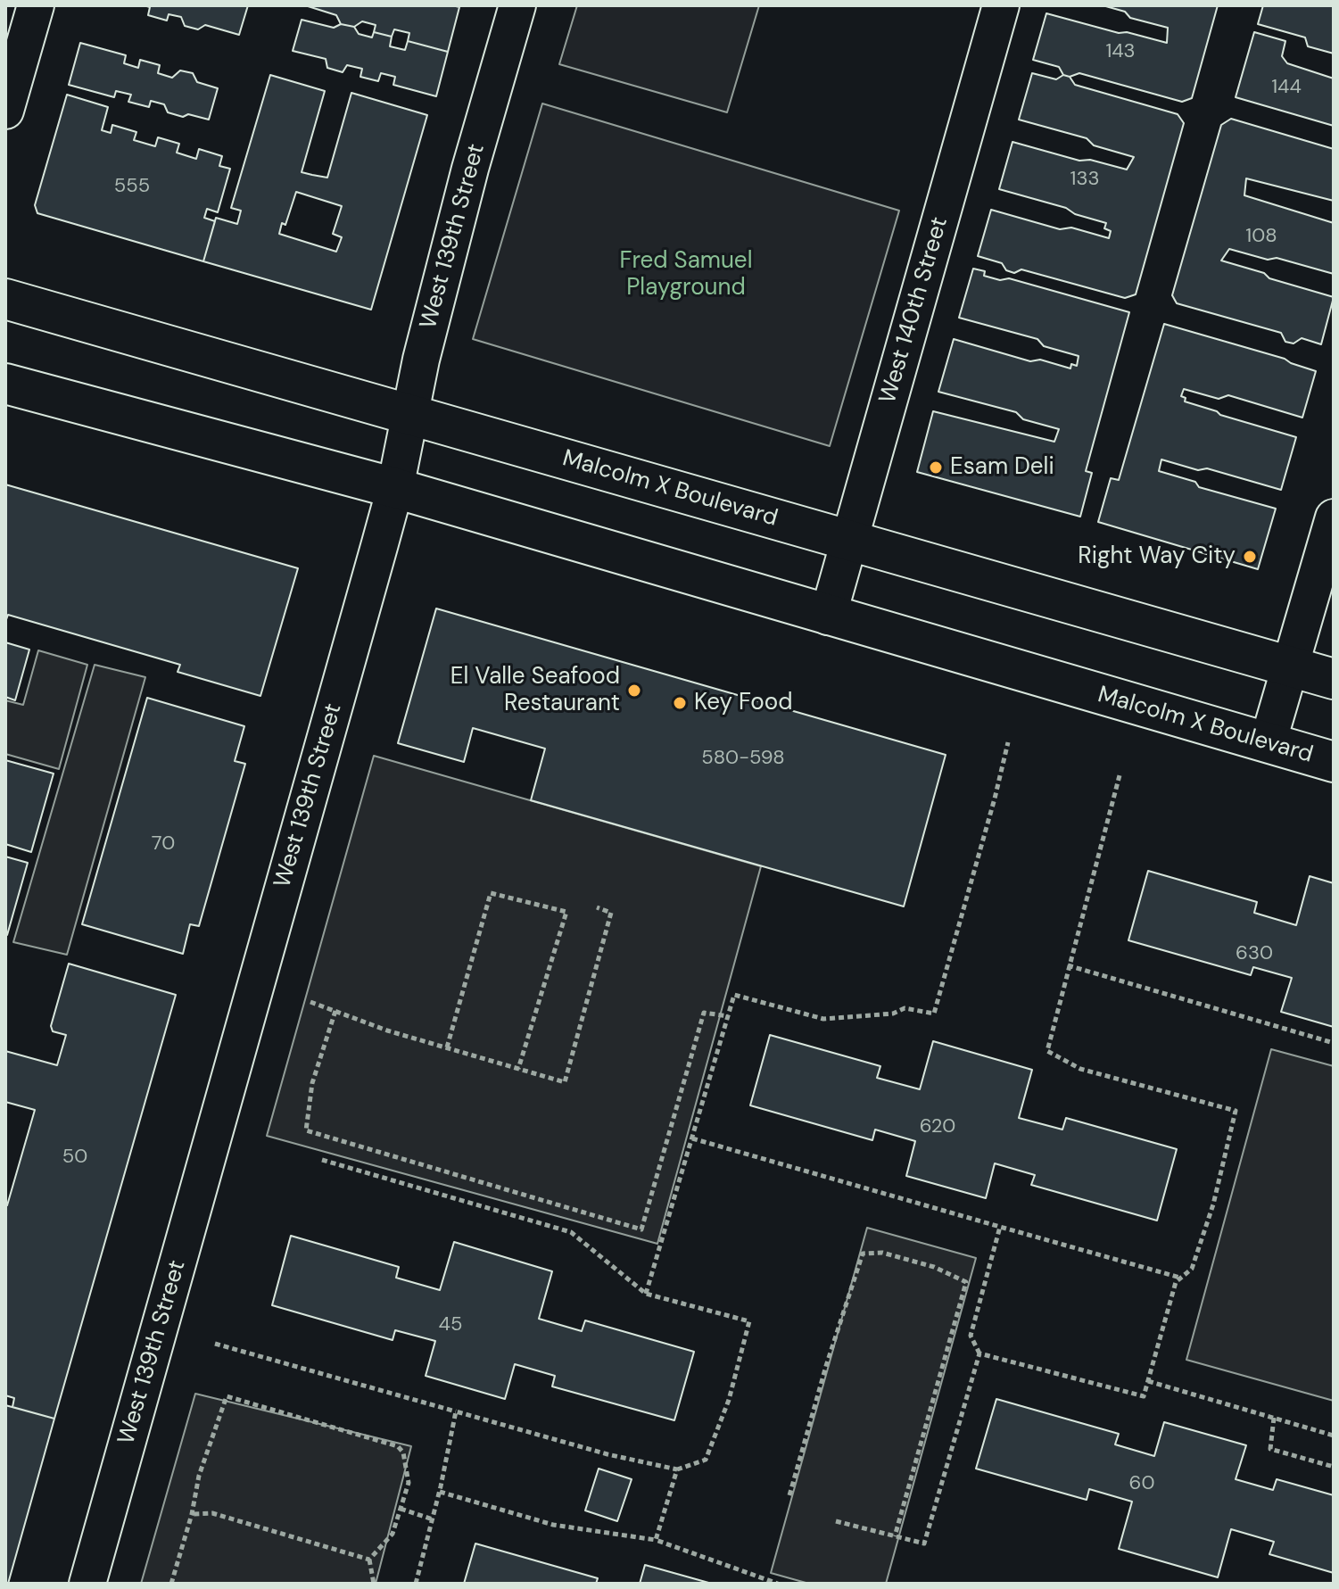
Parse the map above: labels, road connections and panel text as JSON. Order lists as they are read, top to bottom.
{
  "streets": {
    "main road": ["Malcolm X Boulevard"],
    "street": ["West 139th Street", "West 140th Street"]
  },
  "crossings": [
    ["West 139th Street", "Malcolm X Boulevard"],
    ["West 140th Street", "Malcolm X Boulevard"]
  ],
  "parks": ["Fred Samuel Playground"],
  "places": [
    "Esam Deli",
    "Right Way City",
    "El Valle Seafood Restaurant",
    "Key Food"
  ],
  "house_numbers": [
    "143",
    "144",
    "133",
    "555",
    "108",
    "580-598",
    "70",
    "630",
    "620",
    "50",
    "45",
    "60"
  ]
}
